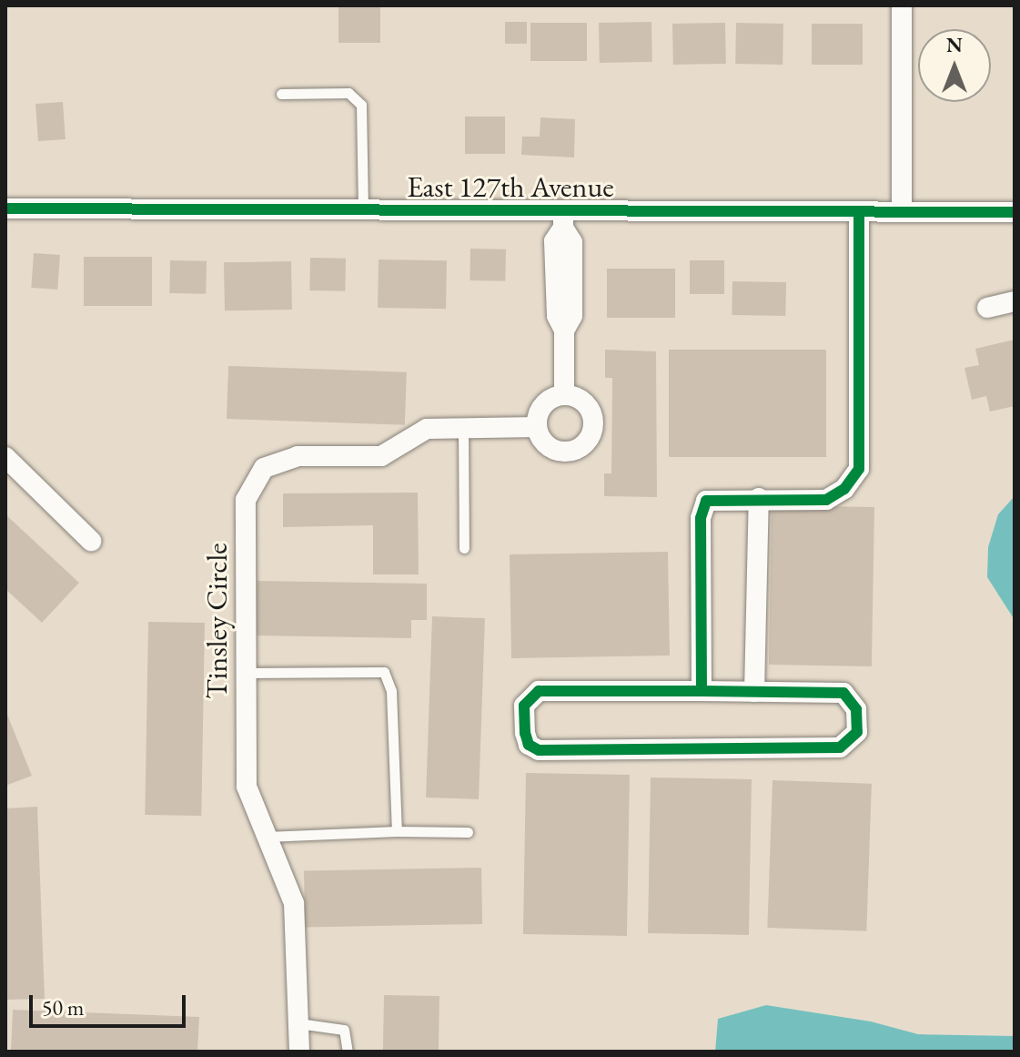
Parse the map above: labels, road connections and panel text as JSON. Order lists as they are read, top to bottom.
{
  "streets": {
    "street": ["East 127th Avenue", "Tinsley Circle"]
  },
  "scale_bar": "50 m",
  "north": "top"
}
